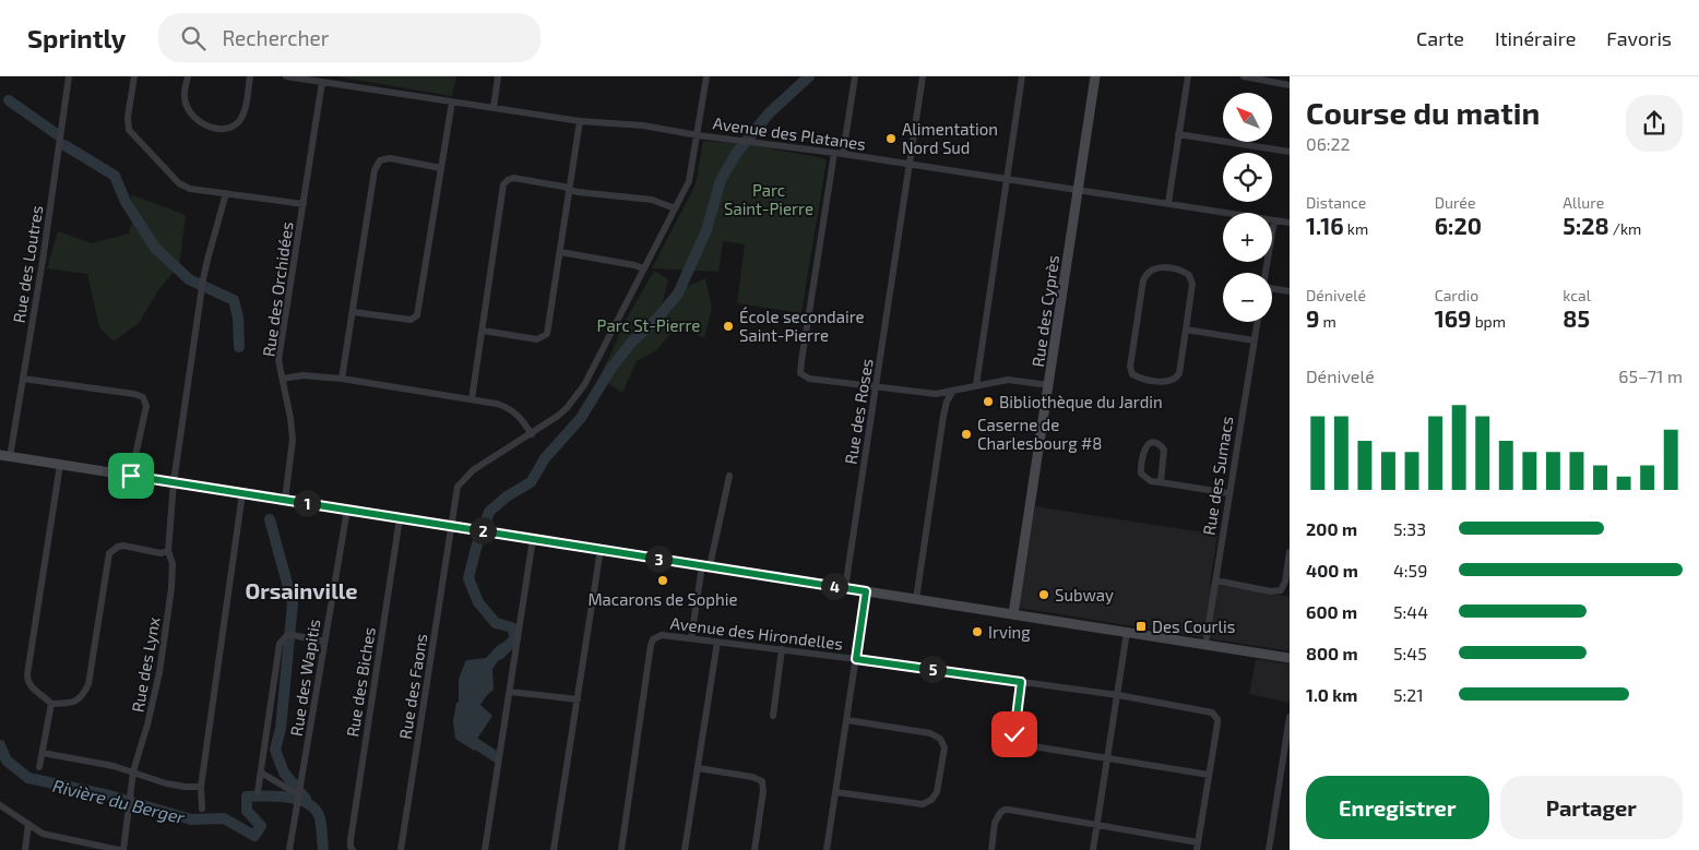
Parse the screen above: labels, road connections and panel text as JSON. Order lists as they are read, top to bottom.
{
  "streets": {
    "main road": ["Rue des Cyprès"],
    "street": [
      "Avenue des Platanes",
      "Rue des Loutres",
      "Rue des Orchidées",
      "Rue des Roses",
      "Rue des Sumacs",
      "Avenue des Hirondelles",
      "Rue des Lynx",
      "Rue des Wapitis",
      "Rue des Biches",
      "Rue des Faons"
    ]
  },
  "crossings": [
    ["Avenue des Platanes", "Rue des Orchidées"],
    ["Avenue des Platanes", "Rue des Cyprès"],
    ["Avenue des Platanes", "Rue des Roses"],
    ["Avenue des Platanes", "Rue des Faons"]
  ],
  "districts": ["Orsainville"],
  "water": ["Rivière du Berger"],
  "parks": ["Parc Saint-Pierre", "Parc St-Pierre"],
  "places": {
    "other": [
      "Alimentation Nord Sud",
      "École secondaire Saint-Pierre",
      "Bibliothèque du Jardin",
      "Caserne de Charlesbourg #8",
      "Macarons de Sophie",
      "Subway",
      "Irving"
    ],
    "transit": ["Des Courlis"]
  },
  "north": "top left",
  "page": {
    "header": "Sprintly",
    "search": "Rechercher",
    "nav": ["Carte", "Itinéraire", "Favoris"],
    "heading": ["Course du matin", "06:22"],
    "map_buttons": ["+", "−"],
    "stats": [
      ["Distance", "1.16 km"],
      ["Durée", "6:20"],
      ["Allure", "5:28 /km"],
      ["Dénivelé", "9 m"],
      ["Cardio", "169 bpm"],
      ["kcal", "85"]
    ],
    "chart": ["Dénivelé", "65–71 m"],
    "pins": [
      "1",
      "2",
      "3",
      "4",
      "5"
    ],
    "list": [
      {
        "name": "200 m",
        "note": "5:33"
      },
      {
        "name": "400 m",
        "note": "4:59"
      },
      {
        "name": "600 m",
        "note": "5:44"
      },
      {
        "name": "800 m",
        "note": "5:45"
      },
      {
        "name": "1.0 km",
        "note": "5:21"
      }
    ],
    "buttons": ["Enregistrer", "Partager"]
  }
}
